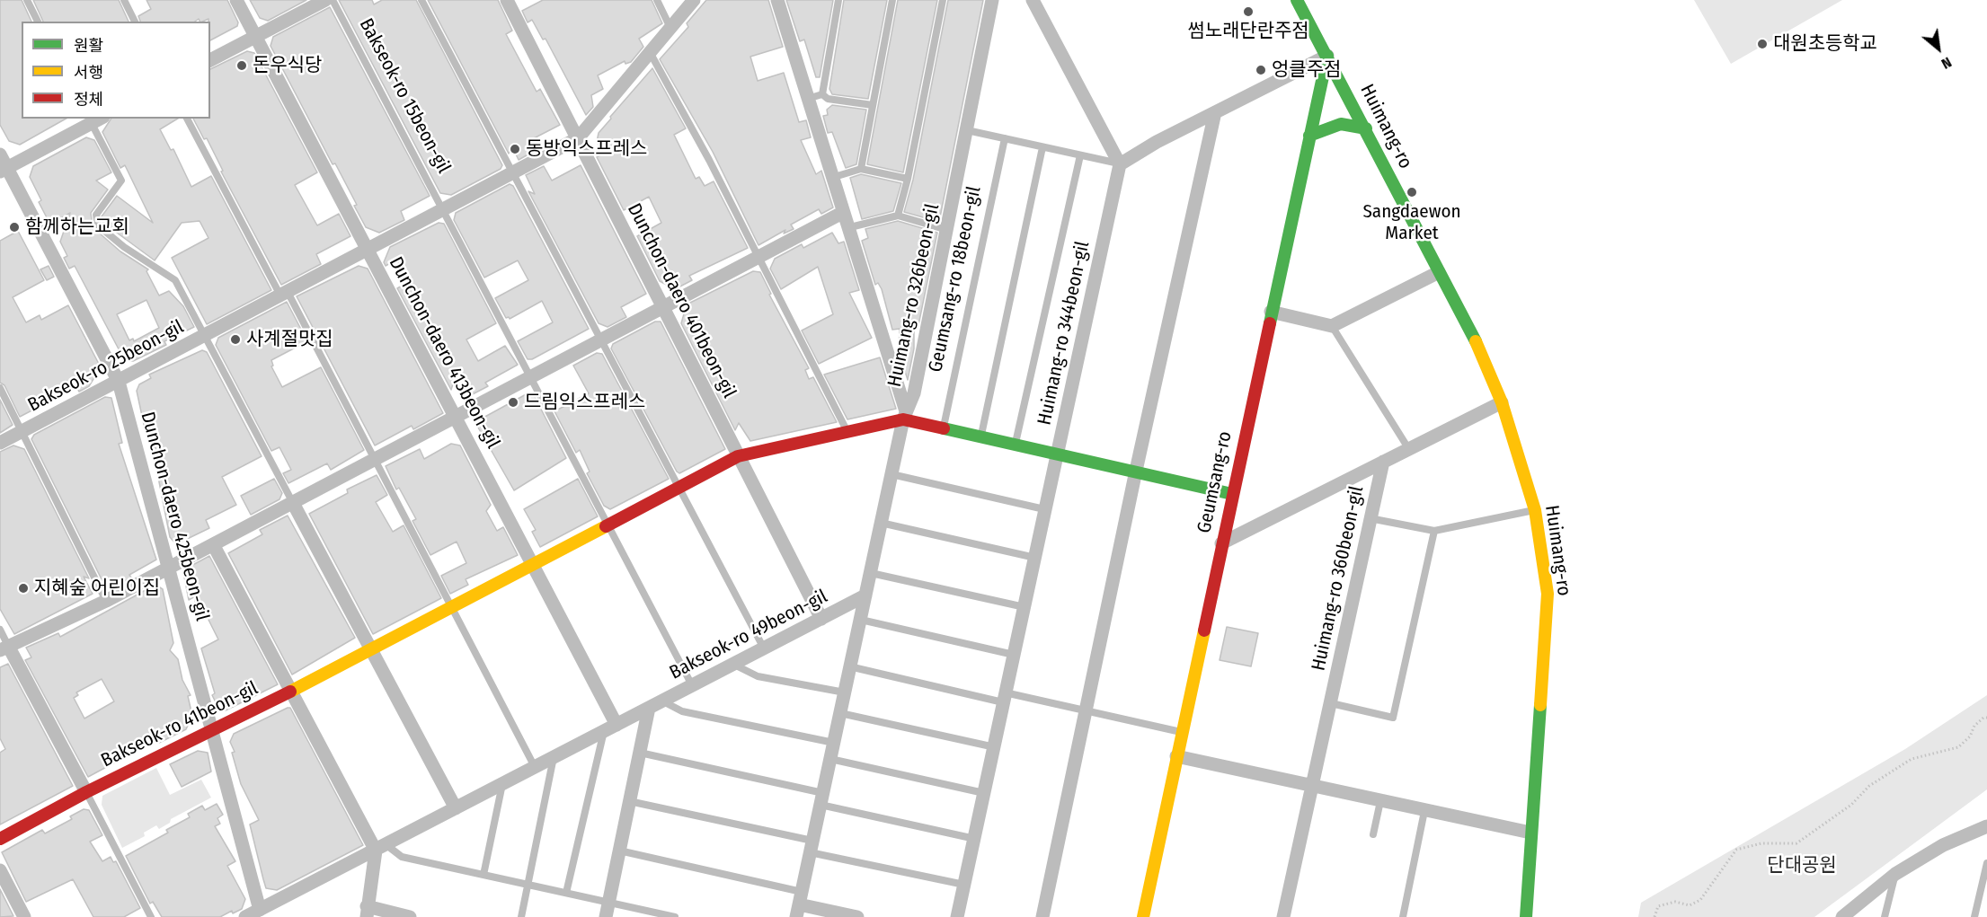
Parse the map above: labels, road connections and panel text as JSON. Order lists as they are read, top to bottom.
{
  "streets": {
    "street": [
      "Huimang-ro",
      "Huimang-ro 326beon-gil",
      "Dunchon-daero 401beon-gil",
      "Huimang-ro 344beon-gil",
      "Dunchon-daero 413beon-gil",
      "Bakseok-ro 25beon-gil",
      "Geumsang-ro",
      "Dunchon-daero 425beon-gil",
      "Huimang-ro 360beon-gil",
      "Bakseok-ro 49beon-gil",
      "Bakseok-ro 41beon-gil"
    ],
    "lane": ["Bakseok-ro 15beon-gil", "Geumsang-ro 18beon-gil"]
  },
  "crossings": [
    ["Bakseok-ro 15beon-gil", "Bakseok-ro 25beon-gil"],
    ["Huimang-ro", "Geumsang-ro"],
    ["Huimang-ro", "Huimang-ro 360beon-gil"],
    ["Huimang-ro 326beon-gil", "Bakseok-ro 49beon-gil"],
    ["Huimang-ro 326beon-gil", "Bakseok-ro 41beon-gil"],
    ["Dunchon-daero 401beon-gil", "Bakseok-ro 25beon-gil"],
    ["Dunchon-daero 401beon-gil", "Bakseok-ro 49beon-gil"],
    ["Dunchon-daero 401beon-gil", "Bakseok-ro 41beon-gil"],
    ["Dunchon-daero 413beon-gil", "Bakseok-ro 25beon-gil"],
    ["Dunchon-daero 413beon-gil", "Bakseok-ro 49beon-gil"],
    ["Dunchon-daero 413beon-gil", "Bakseok-ro 41beon-gil"],
    ["Bakseok-ro 25beon-gil", "Dunchon-daero 425beon-gil"],
    ["Geumsang-ro", "Huimang-ro 360beon-gil"],
    ["Dunchon-daero 425beon-gil", "Bakseok-ro 49beon-gil"],
    ["Dunchon-daero 425beon-gil", "Bakseok-ro 41beon-gil"]
  ],
  "parks": ["단대공원"],
  "places": [
    "썸노래단란주점",
    "대원초등학교",
    "돈우식당",
    "엉클주점",
    "동방익스프레스",
    "Sangdaewon Market",
    "함께하는교회",
    "사계절맛집",
    "드림익스프레스",
    "지혜숲 어린이집"
  ],
  "legend": ["원활", "서행", "정체"],
  "north": "bottom right"
}
